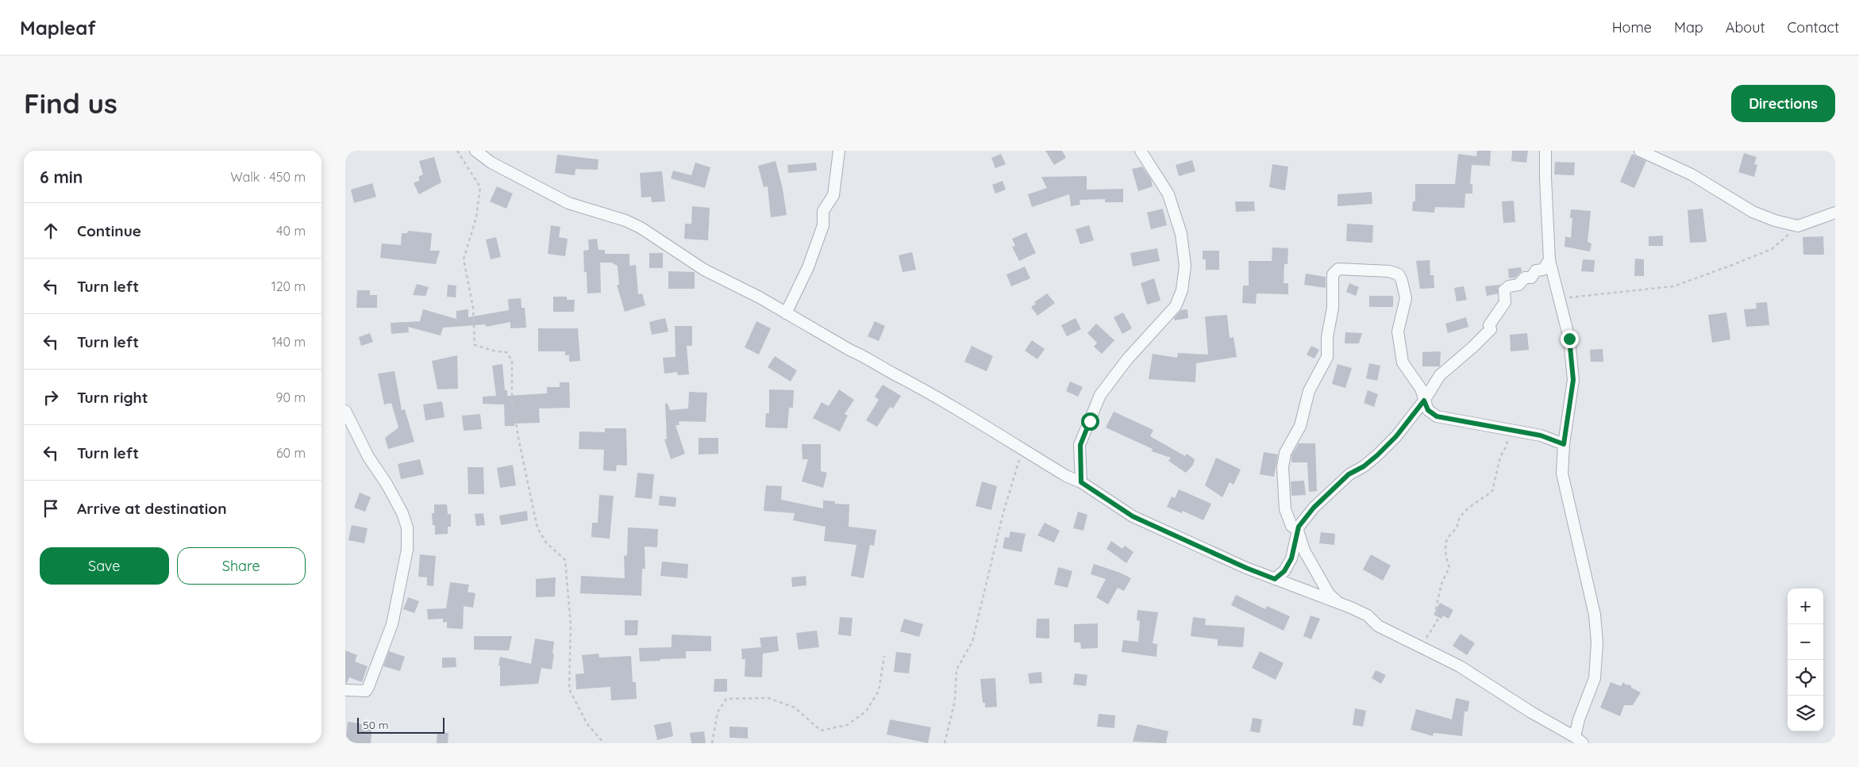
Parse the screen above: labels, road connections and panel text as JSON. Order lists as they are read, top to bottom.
{
  "scale_bar": "50 m",
  "page": {
    "header": "Mapleaf",
    "nav": [
      "Home",
      "Map",
      "About",
      "Contact"
    ],
    "buttons": [
      "Directions",
      ["Save", "Share"]
    ],
    "title": "Find us",
    "heading": ["6 min", "Walk · 450 m"],
    "list": [
      ["Continue", "40 m"],
      ["Turn left", "120 m"],
      ["Turn left", "140 m"],
      ["Turn right", "90 m"],
      ["Turn left", "60 m"],
      "Arrive at destination"
    ],
    "map_buttons": ["+", "−"],
    "scale": "50 m"
  }
}
